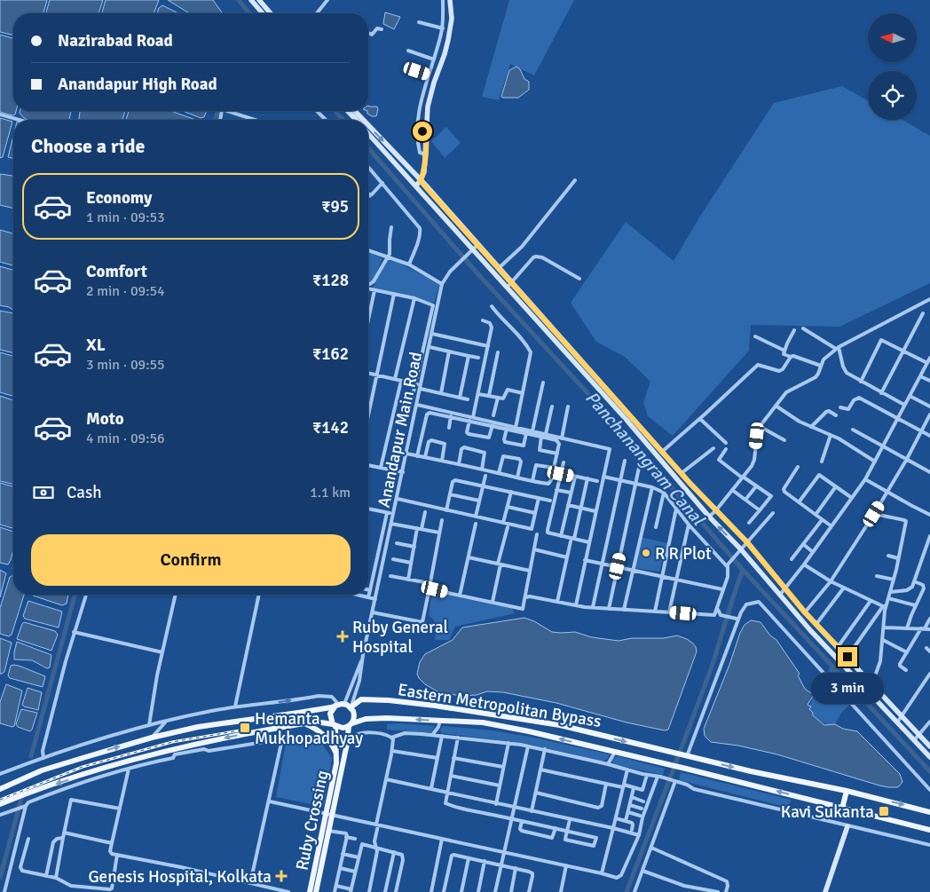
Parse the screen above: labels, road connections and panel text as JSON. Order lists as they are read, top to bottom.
{
  "streets": {
    "main road": ["Eastern Metropolitan Bypass", "Ruby Crossing"],
    "street": ["Anandapur Main Road"]
  },
  "crossings": [
    ["Anandapur Main Road", "Eastern Metropolitan Bypass"],
    ["Anandapur Main Road", "Ruby Crossing"],
    ["Eastern Metropolitan Bypass", "Ruby Crossing"]
  ],
  "water": ["Panchanangram Canal"],
  "places": {
    "other": ["R R Plot"],
    "health": ["Ruby General Hospital", "Genesis Hospital, Kolkata"],
    "transit": ["Hemanta Mukhopadhyay", "Kavi Sukanta"]
  },
  "north": "left",
  "page": {
    "banner": ["Nazirabad Road", "Anandapur High Road"],
    "heading": "Choose a ride",
    "list": [
      {
        "name": "Economy",
        "note": "1 min · 09:53",
        "value": "₹95"
      },
      {
        "name": "Comfort",
        "note": "2 min · 09:54",
        "value": "₹128"
      },
      {
        "name": "XL",
        "note": "3 min · 09:55",
        "value": "₹162"
      },
      {
        "name": "Moto",
        "note": "4 min · 09:56",
        "value": "₹142"
      }
    ],
    "pay": ["Cash", "1.1 km"],
    "buttons": "Confirm",
    "bubble": "3 min"
  }
}
